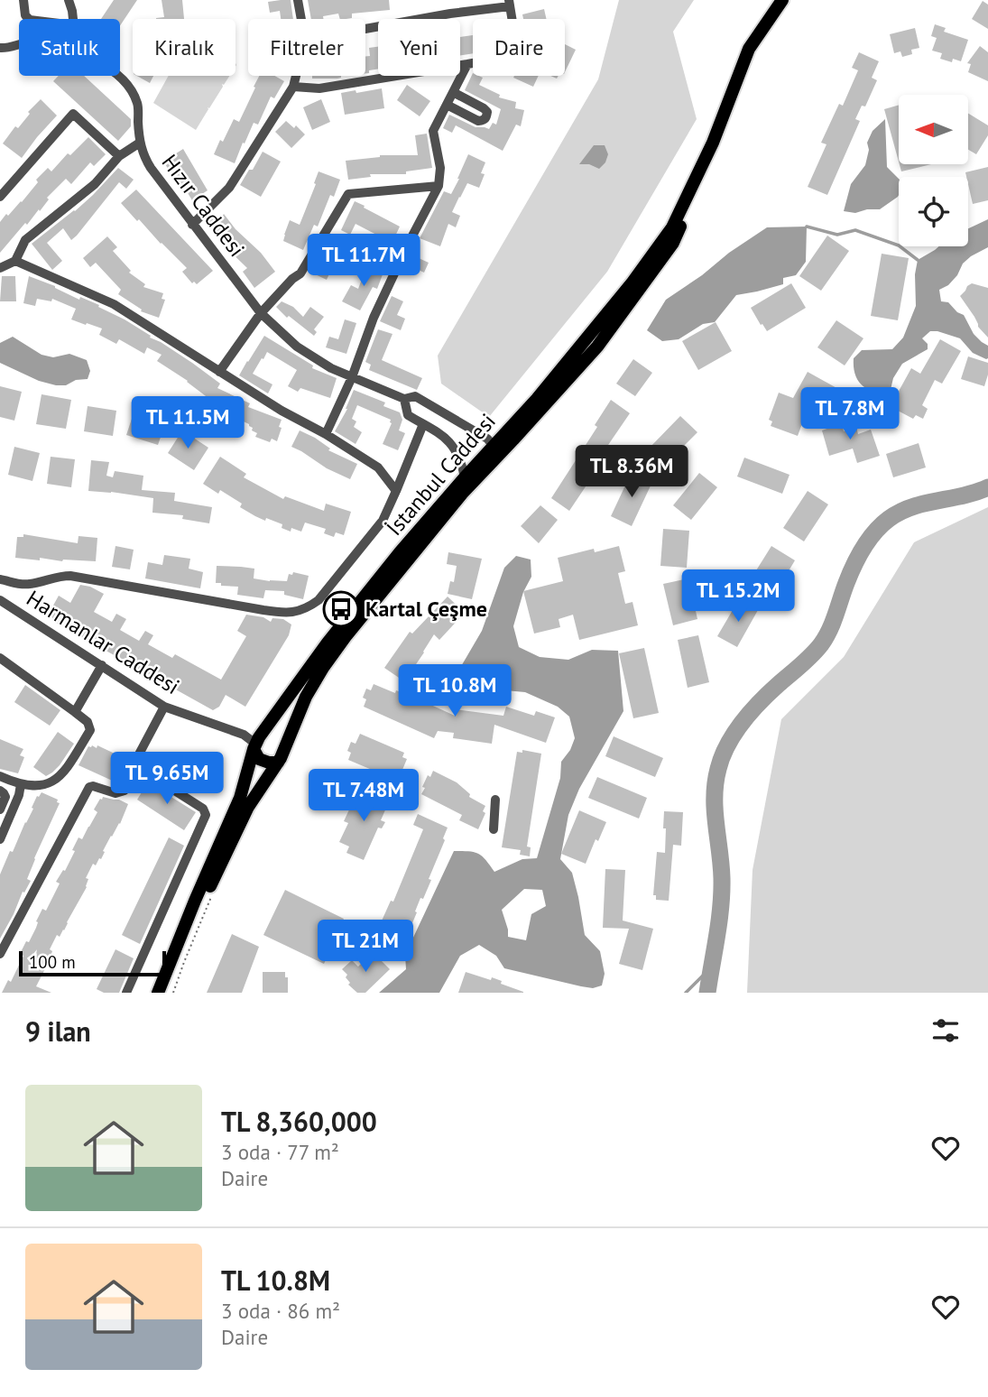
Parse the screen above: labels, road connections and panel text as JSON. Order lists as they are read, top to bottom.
{
  "streets": {
    "main road": ["İstanbul Caddesi"],
    "street": ["Hızır Caddesi", "Harmanlar Caddesi"]
  },
  "crossings": [
    ["Hızır Caddesi", "İstanbul Caddesi"],
    ["İstanbul Caddesi", "Harmanlar Caddesi"]
  ],
  "places": {
    "bus stop": ["Kartal Çeşme"]
  },
  "scale_bar": "100 m",
  "north": "left",
  "page": {
    "chip": [
      "Satılık",
      "Kiralık",
      "Filtreler",
      "Yeni",
      "Daire"
    ],
    "price": [
      "TL 11.7M",
      "TL 7.8M",
      "TL 11.5M",
      "TL 8.36M",
      "TL 15.2M",
      "TL 10.8M",
      "TL 9.65M",
      "TL 7.48M",
      "TL 21M"
    ],
    "scale": "100 m",
    "heading": "9 ilan",
    "list": [
      {
        "name": "TL 8,360,000",
        "note": "3 oda · 77 m² · Daire"
      },
      {
        "name": "TL 10.8M",
        "note": "3 oda · 86 m² · Daire"
      }
    ]
  }
}
